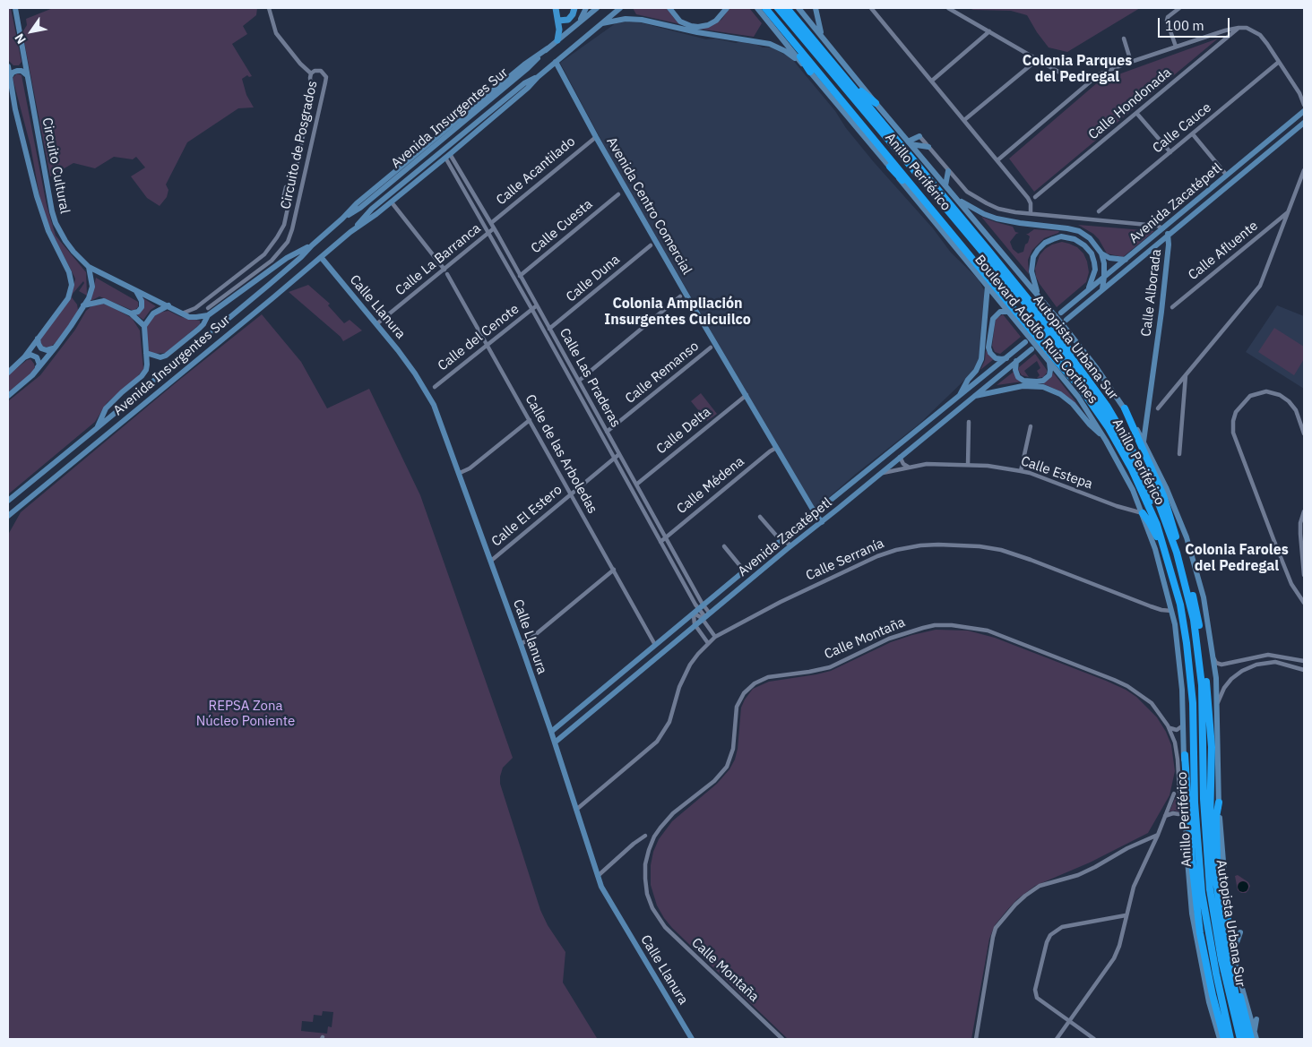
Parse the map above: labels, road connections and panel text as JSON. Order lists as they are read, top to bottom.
{
  "streets": {
    "highway": ["Anillo Periférico", "Autopista Urbana Sur"],
    "main road": [
      "Avenida Insurgentes Sur",
      "Circuito Cultural",
      "Avenida Zacatépetl",
      "Avenida Centro Comercial",
      "Calle Alborada",
      "Calle Llanura",
      "Boulevard Adolfo Ruiz Cortines"
    ],
    "street": [
      "Calle Hondonada",
      "Calle Cauce",
      "Circuito de Posgrados",
      "Calle Acantilado",
      "Calle Cuesta",
      "Calle Afluente",
      "Calle La Barranca",
      "Calle Duna",
      "Calle del Cenote",
      "Calle Remanso",
      "Calle Las Praderas",
      "Calle Delta",
      "Calle de las Arboledas",
      "Calle Estepa",
      "Calle Médena",
      "Calle El Estero",
      "Calle Serranía",
      "Calle Montaña"
    ]
  },
  "crossings": [
    ["Avenida Insurgentes Sur", "Avenida Centro Comercial"],
    ["Avenida Insurgentes Sur", "Calle Llanura"],
    ["Avenida Insurgentes Sur", "Calle Las Praderas"],
    ["Circuito de Posgrados", "Circuito Cultural"],
    ["Calle Acantilado", "Avenida Centro Comercial"],
    ["Calle Acantilado", "Calle Las Praderas"],
    ["Avenida Zacatépetl", "Avenida Centro Comercial"],
    ["Avenida Zacatépetl", "Calle Alborada"],
    ["Avenida Zacatépetl", "Calle Llanura"],
    ["Avenida Zacatépetl", "Calle Las Praderas"],
    ["Avenida Zacatépetl", "Calle de las Arboledas"],
    ["Avenida Zacatépetl", "Calle Estepa"],
    ["Avenida Centro Comercial", "Calle Delta"],
    ["Avenida Centro Comercial", "Calle Médena"],
    ["Calle Cuesta", "Calle Las Praderas"],
    ["Calle La Barranca", "Calle Llanura"],
    ["Calle La Barranca", "Calle Las Praderas"],
    ["Calle Duna", "Calle Las Praderas"],
    ["Calle Alborada", "Boulevard Adolfo Ruiz Cortines"],
    ["Calle Llanura", "Calle El Estero"],
    ["Calle Llanura", "Calle Serranía"],
    ["Boulevard Adolfo Ruiz Cortines", "Calle Estepa"],
    ["Boulevard Adolfo Ruiz Cortines", "Calle Serranía"],
    ["Boulevard Adolfo Ruiz Cortines", "Calle Montaña"],
    ["Calle del Cenote", "Calle Las Praderas"],
    ["Calle del Cenote", "Calle de las Arboledas"],
    ["Calle Remanso", "Calle Las Praderas"],
    ["Calle Las Praderas", "Calle Delta"],
    ["Calle Las Praderas", "Calle Médena"],
    ["Calle Las Praderas", "Calle El Estero"],
    ["Calle de las Arboledas", "Calle El Estero"]
  ],
  "districts": ["Colonia Parques del Pedregal", "Colonia Ampliación Insurgentes Cuicuilco", "Colonia Faroles del Pedregal"],
  "parks": ["REPSA Zona Núcleo Poniente"],
  "scale_bar": "100 m",
  "north": "bottom left"
}
